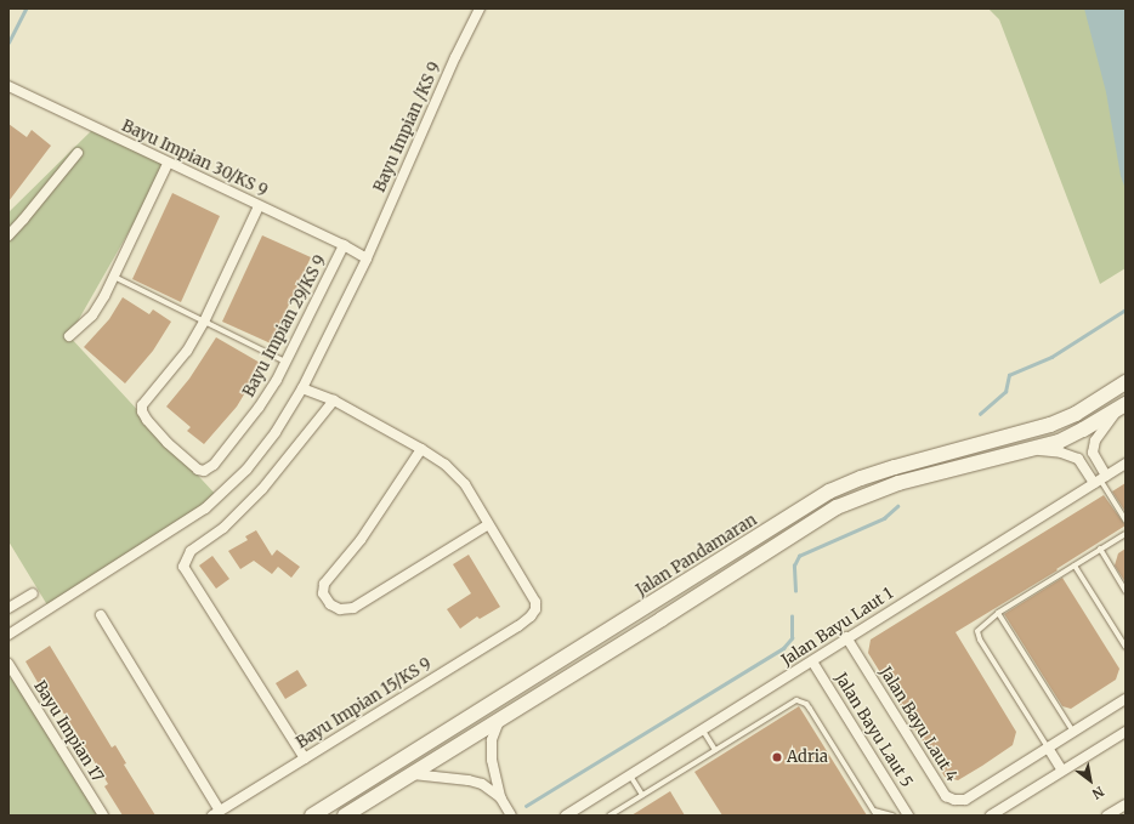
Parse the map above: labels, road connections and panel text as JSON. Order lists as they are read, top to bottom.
{
  "streets": {
    "main road": ["Jalan Pandamaran"],
    "street": [
      "Bayu Impian /KS 9",
      "Bayu Impian 30/KS 9",
      "Bayu Impian 29/KS 9",
      "Jalan Bayu Laut 1",
      "Bayu Impian 15/KS 9",
      "Jalan Bayu Laut 4",
      "Jalan Bayu Laut 5",
      "Bayu Impian 17"
    ]
  },
  "crossings": [
    ["Bayu Impian /KS 9", "Bayu Impian 30/KS 9"],
    ["Bayu Impian 30/KS 9", "Bayu Impian 29/KS 9"],
    ["Jalan Bayu Laut 1", "Jalan Bayu Laut 4"],
    ["Jalan Bayu Laut 1", "Jalan Bayu Laut 5"]
  ],
  "places": ["Adria"],
  "north": "bottom right"
}
